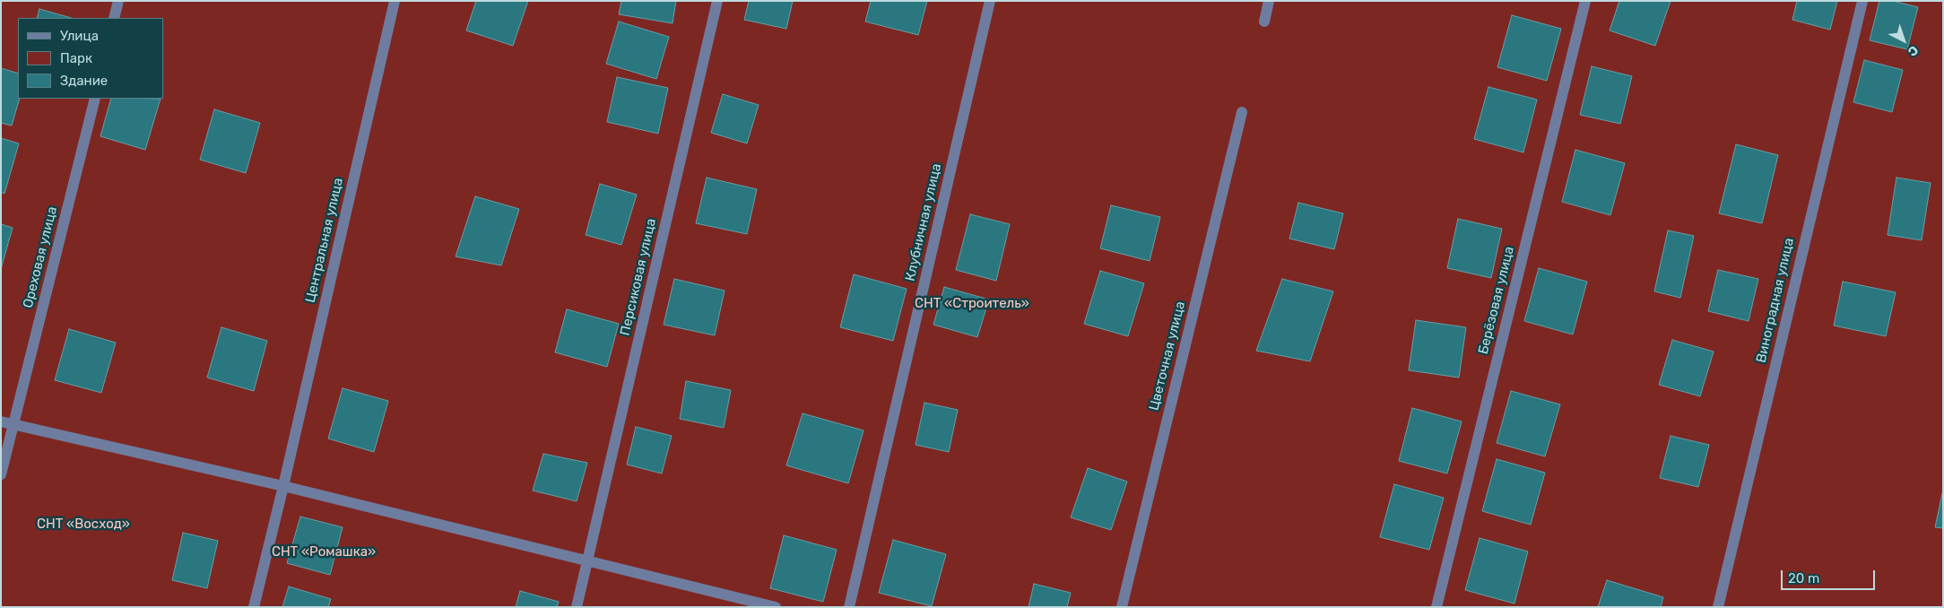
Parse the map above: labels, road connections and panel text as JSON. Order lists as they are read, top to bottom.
{
  "streets": {
    "street": [
      "Клубничная улица",
      "Центральная улица",
      "Ореховая улица",
      "Персиковая улица",
      "Берёзовая улица",
      "Виноградная улица",
      "Цветочная улица"
    ]
  },
  "parks": ["СНТ «Строитель»", "СНТ «Восход»", "СНТ «Ромашка»"],
  "legend": ["Улица", "Парк", "Здание"],
  "scale_bar": "20 m",
  "north": "bottom right"
}
